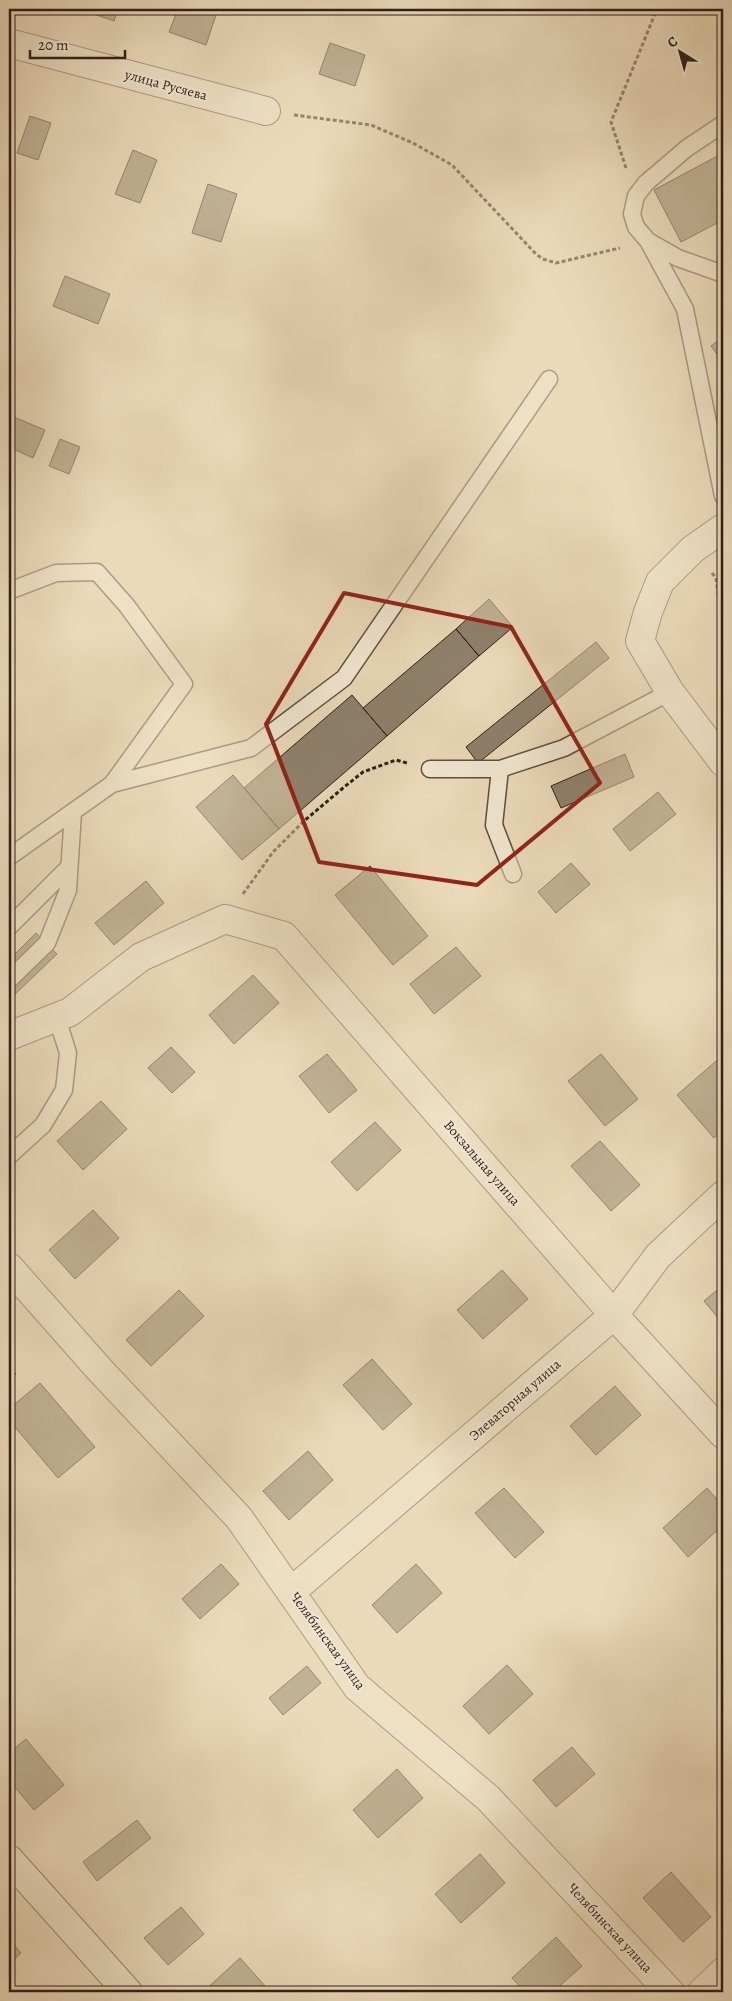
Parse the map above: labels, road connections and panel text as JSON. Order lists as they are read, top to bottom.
{
  "streets": {
    "street": [
      "улица Русяева",
      "Вокзальная улица",
      "Элеваторная улица",
      "Челябинская улица"
    ]
  },
  "crossings": [
    ["Вокзальная улица", "Элеваторная улица"],
    ["Элеваторная улица", "Челябинская улица"]
  ],
  "scale_bar": "20 m",
  "north": "top left"
}
